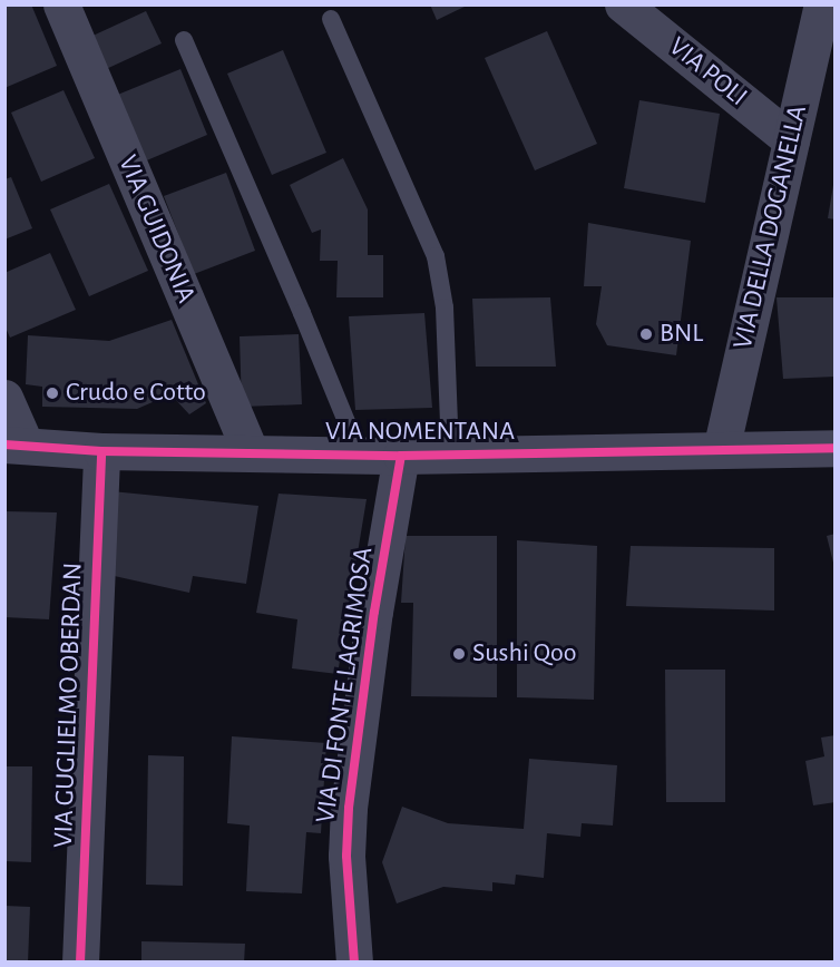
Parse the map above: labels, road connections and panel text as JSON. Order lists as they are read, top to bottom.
{
  "streets": {
    "street": [
      "VIA POLI",
      "VIA DELLA DOGANELLA",
      "VIA GUIDONIA",
      "VIA NOMENTANA",
      "VIA DI FONTE LAGRIMOSA",
      "VIA GUGLIELMO OBERDAN"
    ]
  },
  "crossings": [
    ["VIA POLI", "VIA DELLA DOGANELLA"],
    ["VIA DELLA DOGANELLA", "VIA NOMENTANA"],
    ["VIA GUIDONIA", "VIA NOMENTANA"],
    ["VIA NOMENTANA", "VIA DI FONTE LAGRIMOSA"],
    ["VIA NOMENTANA", "VIA GUGLIELMO OBERDAN"]
  ],
  "places": ["BNL", "Crudo e Cotto", "Sushi Qoo"]
}
